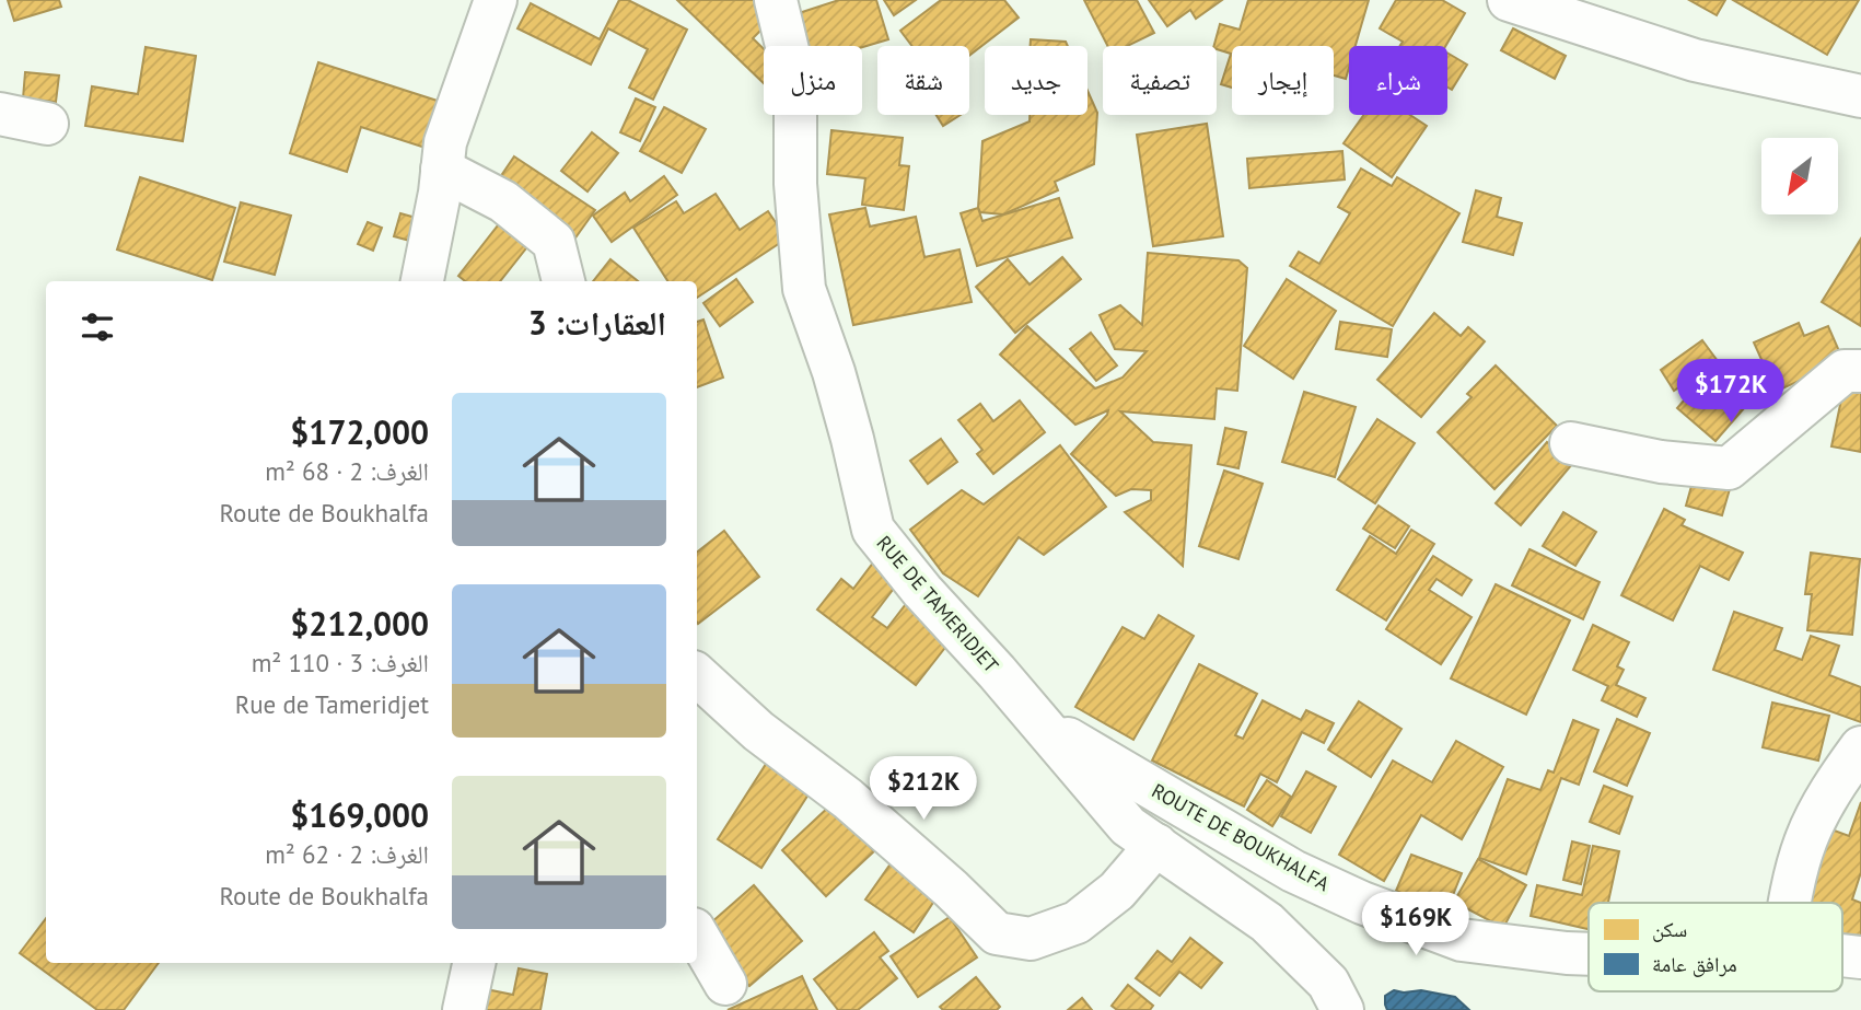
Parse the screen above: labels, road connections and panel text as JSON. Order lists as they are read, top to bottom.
{
  "streets": {
    "street": ["RUE DE TAMERIDJET", "ROUTE DE BOUKHALFA"]
  },
  "crossings": [
    ["RUE DE TAMERIDJET", "ROUTE DE BOUKHALFA"]
  ],
  "legend": ["سكن", "مرافق عامة"],
  "north": "bottom left",
  "page": {
    "chip": [
      "شراء",
      "إيجار",
      "تصفية",
      "جديد",
      "شقة",
      "منزل"
    ],
    "heading": "العقارات: 3",
    "price": ["$172K", "$212K", "$169K"],
    "list": [
      {
        "name": "$172,000",
        "note": "الغرف: 2 · 68 m² · Route de Boukhalfa"
      },
      {
        "name": "$212,000",
        "note": "الغرف: 3 · 110 m² · Rue de Tameridjet"
      },
      {
        "name": "$169,000",
        "note": "الغرف: 2 · 62 m² · Route de Boukhalfa"
      }
    ]
  }
}
